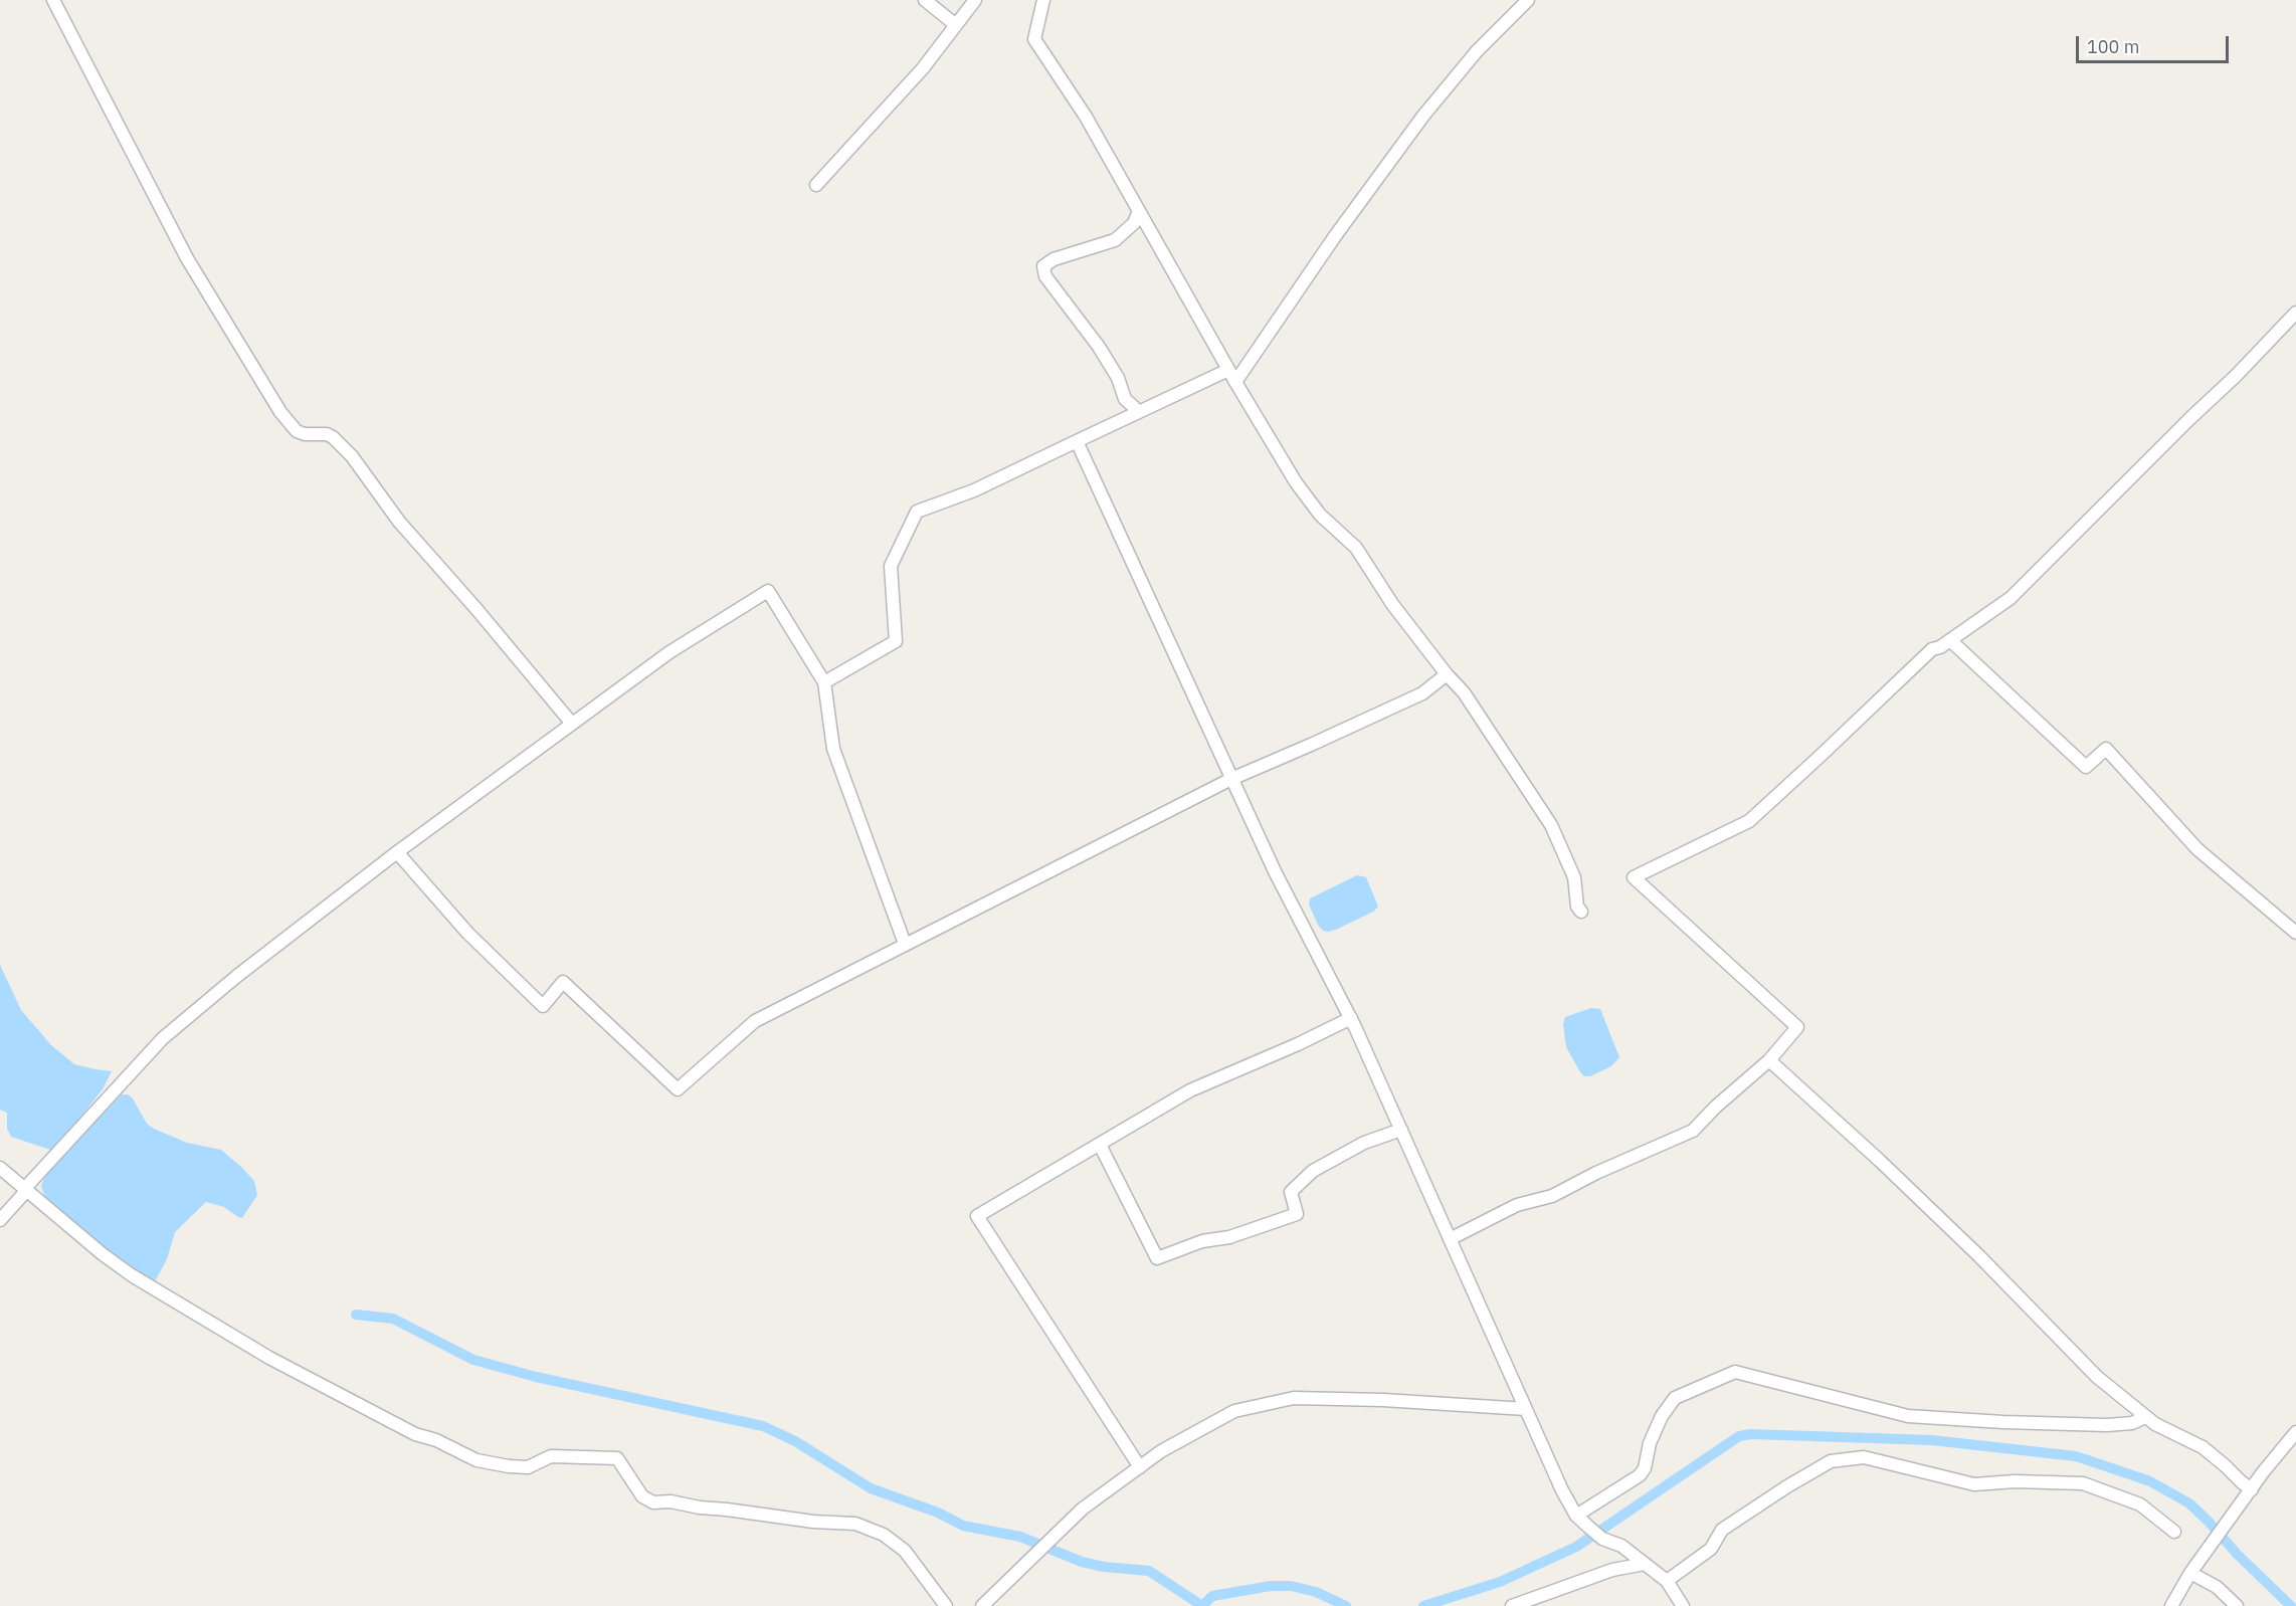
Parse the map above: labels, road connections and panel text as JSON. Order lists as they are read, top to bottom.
{
  "scale_bar": "100 m"
}
